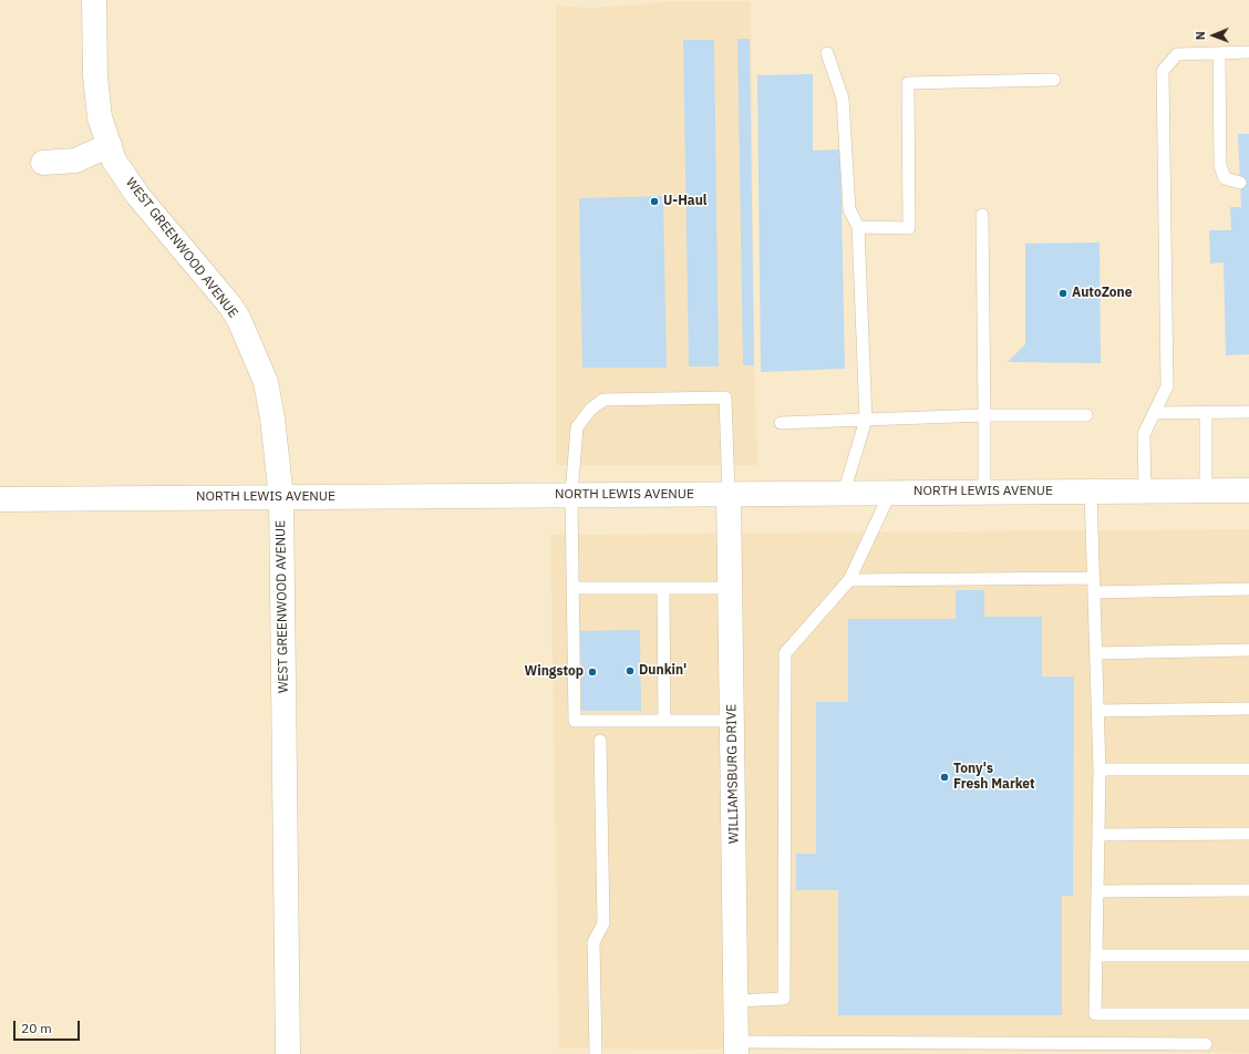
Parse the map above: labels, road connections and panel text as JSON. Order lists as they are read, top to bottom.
{
  "streets": {
    "street": ["WEST GREENWOOD AVENUE", "NORTH LEWIS AVENUE", "WILLIAMSBURG DRIVE"]
  },
  "crossings": [
    ["WEST GREENWOOD AVENUE", "NORTH LEWIS AVENUE"],
    ["NORTH LEWIS AVENUE", "WILLIAMSBURG DRIVE"]
  ],
  "places": [
    "U-Haul",
    "AutoZone",
    "Dunkin'",
    "Wingstop",
    "Tony's Fresh Market"
  ],
  "scale_bar": "20 m",
  "north": "left"
}
